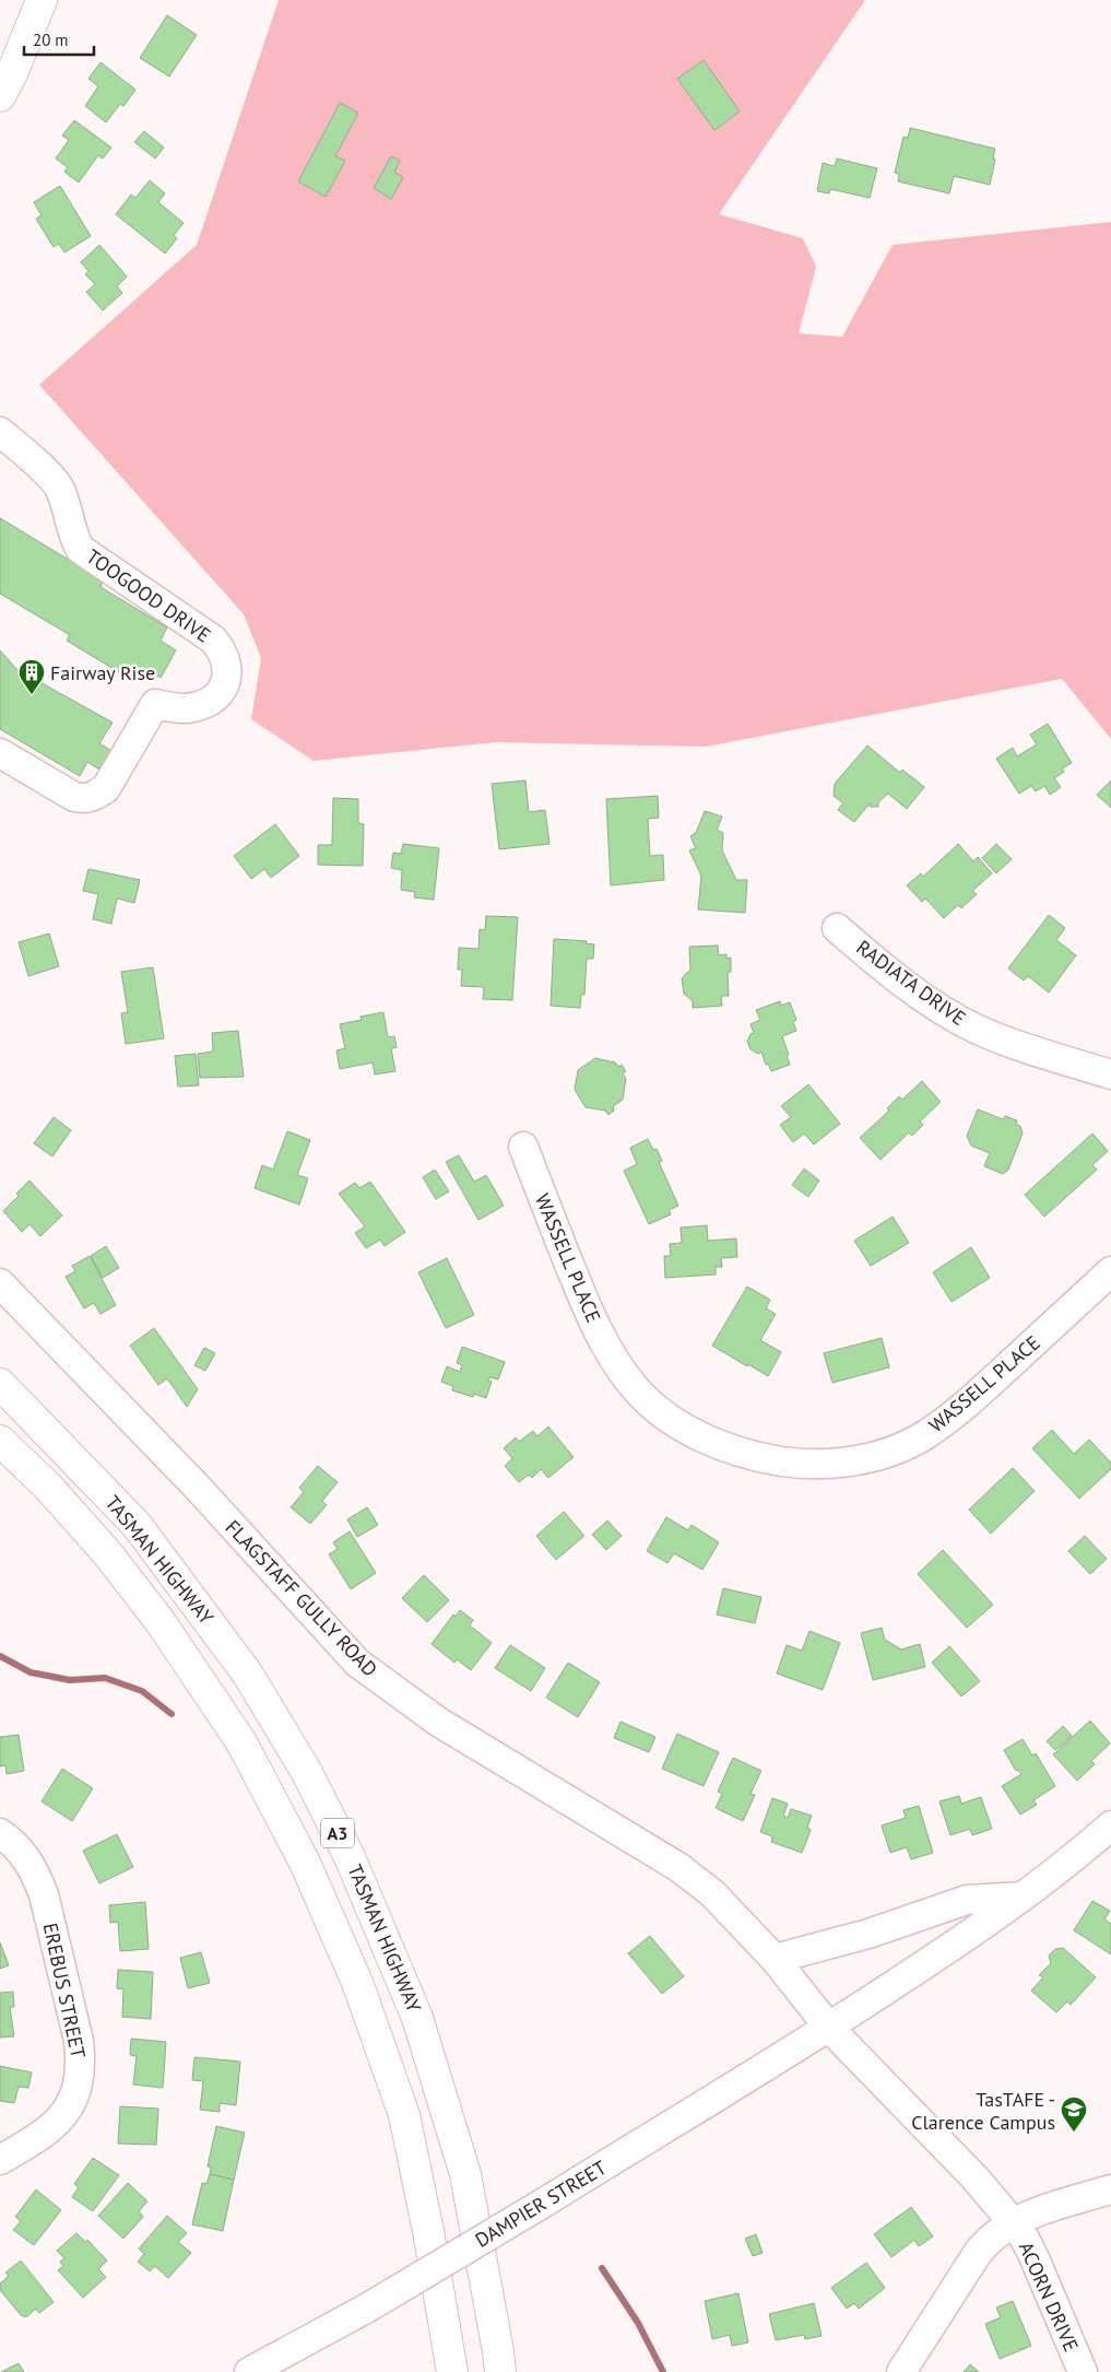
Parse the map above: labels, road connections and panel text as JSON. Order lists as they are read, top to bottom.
{
  "streets": {
    "main road": ["TASMAN HIGHWAY", "A3"],
    "street": [
      "TOOGOOD DRIVE",
      "RADIATA DRIVE",
      "WASSELL PLACE",
      "FLAGSTAFF GULLY ROAD",
      "EREBUS STREET",
      "DAMPIER STREET",
      "ACORN DRIVE"
    ]
  },
  "crossings": [
    ["FLAGSTAFF GULLY ROAD", "DAMPIER STREET"],
    ["FLAGSTAFF GULLY ROAD", "ACORN DRIVE"],
    ["DAMPIER STREET", "ACORN DRIVE"]
  ],
  "places": {
    "building": ["Fairway Rise"],
    "school or university": ["TasTAFE - Clarence Campus"]
  },
  "scale_bar": "20 m"
}
